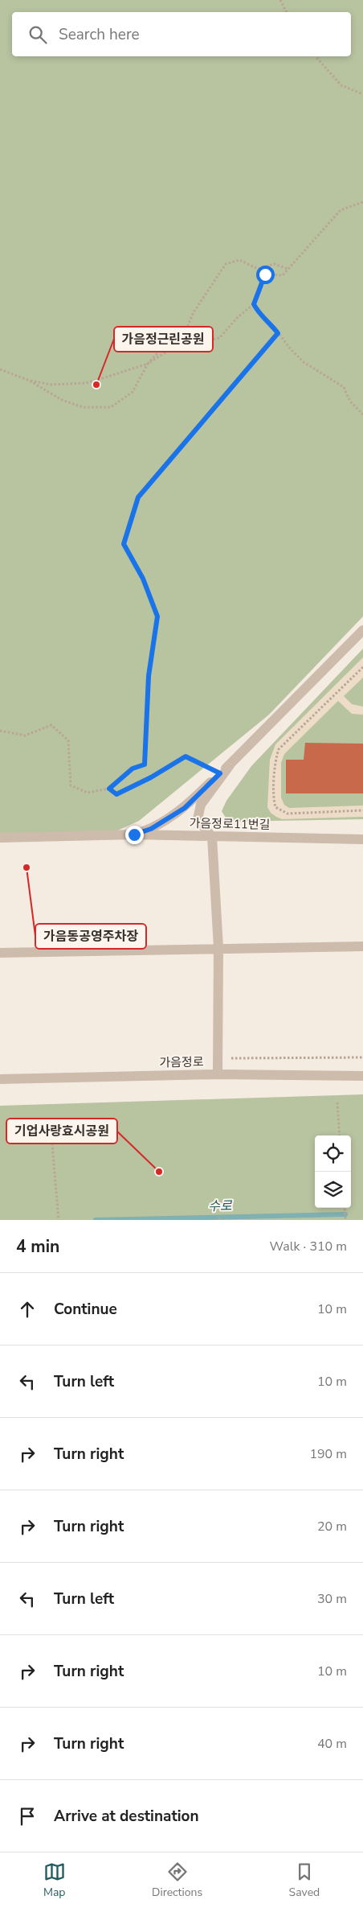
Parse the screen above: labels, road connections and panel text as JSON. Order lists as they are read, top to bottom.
{
  "streets": {
    "street": ["가음정로11번길", "가음정로"]
  },
  "water": ["수로"],
  "places": ["가음정근린공원", "가음동공영주차장", "기업사랑효시공원"],
  "page": {
    "search": "Search here",
    "heading": ["4 min", "Walk · 310 m"],
    "list": [
      ["Continue", "10 m"],
      ["Turn left", "10 m"],
      ["Turn right", "190 m"],
      ["Turn right", "20 m"],
      ["Turn left", "30 m"],
      ["Turn right", "10 m"],
      ["Turn right", "40 m"],
      "Arrive at destination"
    ],
    "nav": ["Map", "Directions", "Saved"]
  }
}
